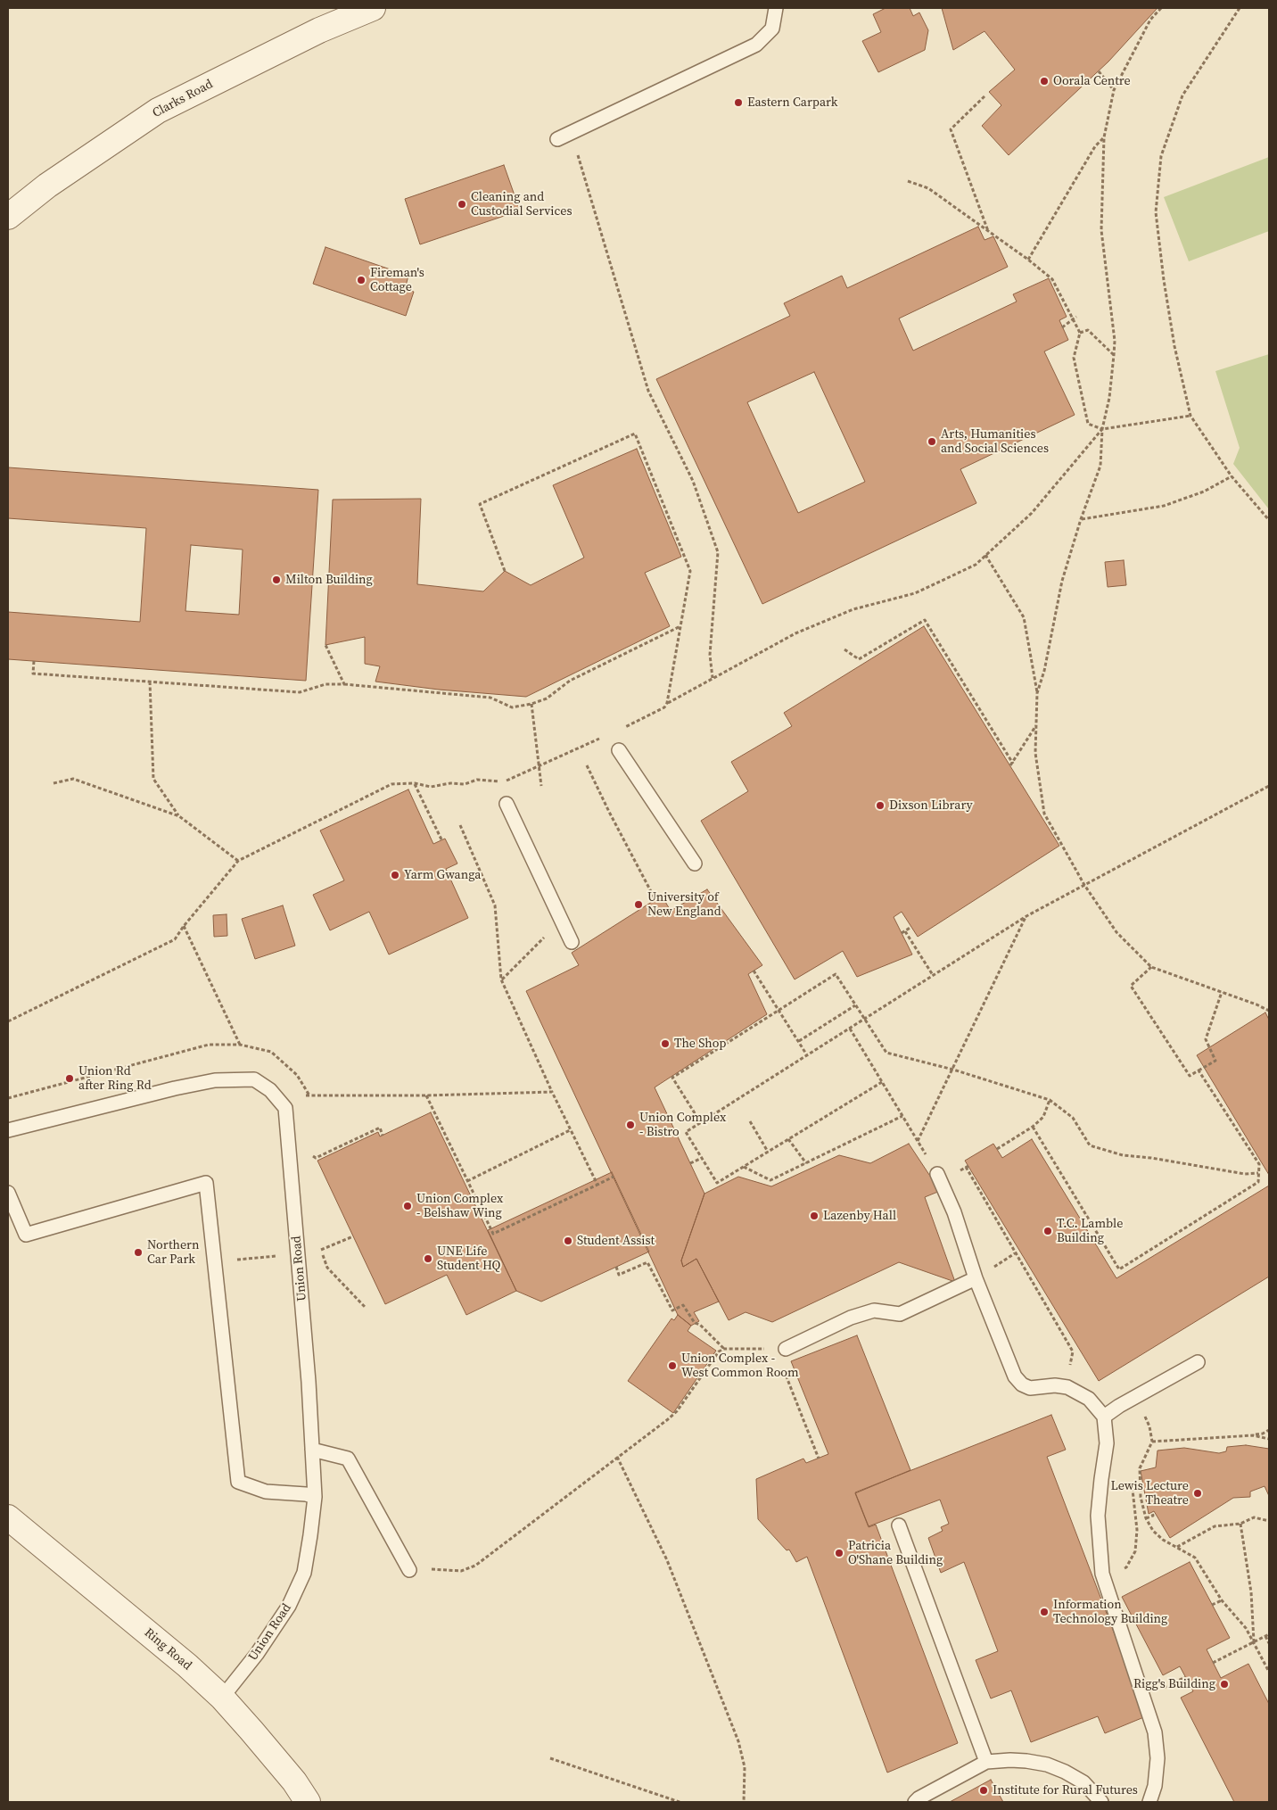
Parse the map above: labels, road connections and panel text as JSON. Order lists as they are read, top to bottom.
{
  "streets": {
    "street": ["Clarks Road", "Ring Road"],
    "lane": ["Union Road"]
  },
  "crossings": [
    ["Union Road", "Ring Road"]
  ],
  "places": [
    "Oorala Centre",
    "Eastern Carpark",
    "Cleaning and Custodial Services",
    "Fireman's Cottage",
    "Arts, Humanities and Social Sciences",
    "Milton Building",
    "Dixson Library",
    "Yarm Gwanga",
    "University of New England",
    "The Shop",
    "Union Rd after Ring Rd",
    "Union Complex - Bistro",
    "Union Complex - Belshaw Wing",
    "Lazenby Hall",
    "T.C. Lamble Building",
    "Student Assist",
    "Northern Car Park",
    "UNE Life Student HQ",
    "Union Complex - West Common Room",
    "Lewis Lecture Theatre",
    "Patricia O'Shane Building",
    "Information Technology Building",
    "Rigg's Building",
    "Institute for Rural Futures"
  ]
}
